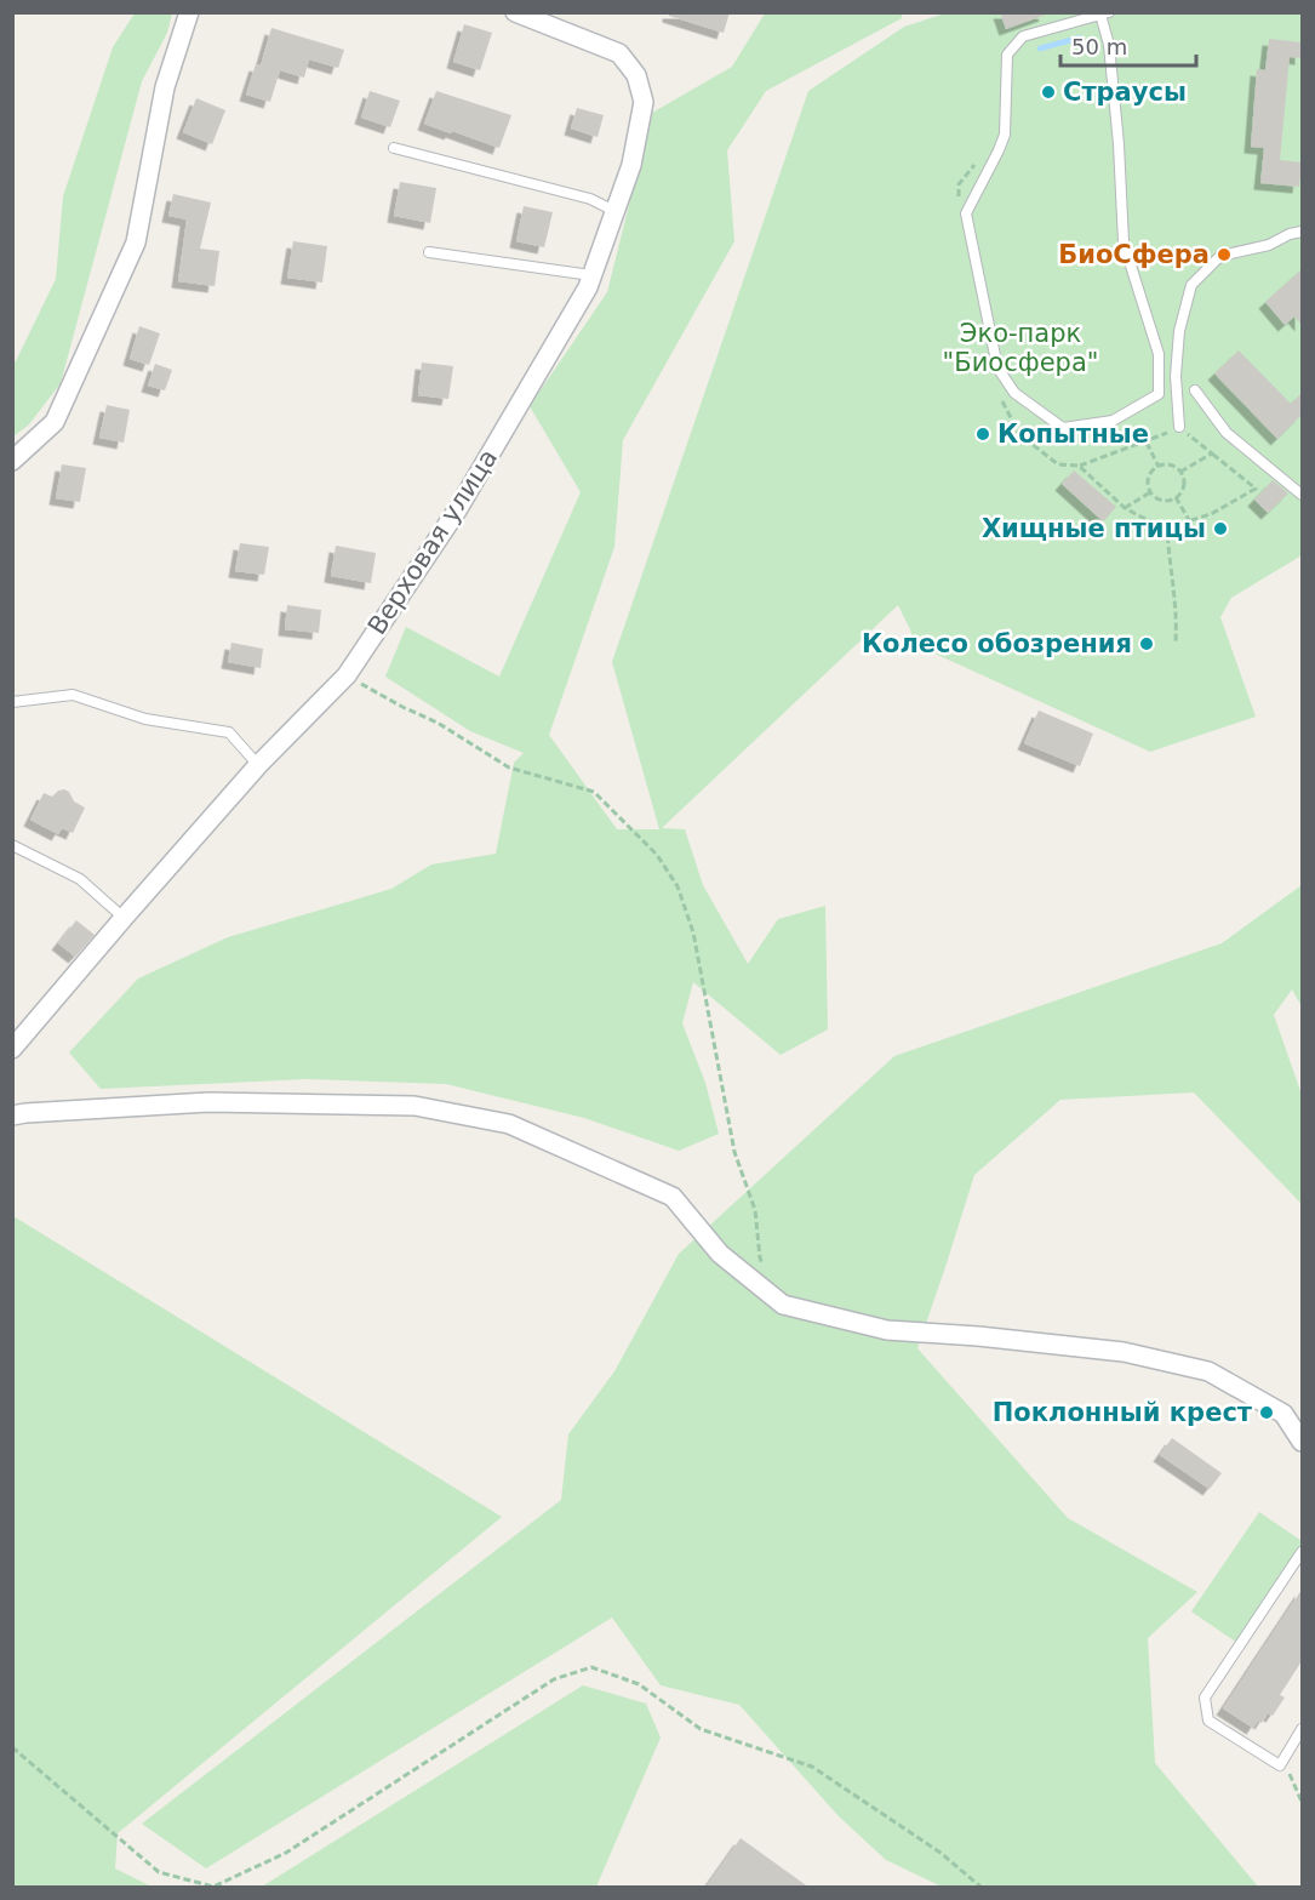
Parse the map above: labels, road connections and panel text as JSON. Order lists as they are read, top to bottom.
{
  "streets": {
    "street": ["Верховая улица"]
  },
  "parks": ["Эко-парк \"Биосфера\""],
  "places": [
    "Страусы",
    "БиоСфера",
    "Копытные",
    "Хищные птицы",
    "Колесо обозрения",
    "Поклонный крест"
  ],
  "scale_bar": "50 m"
}
